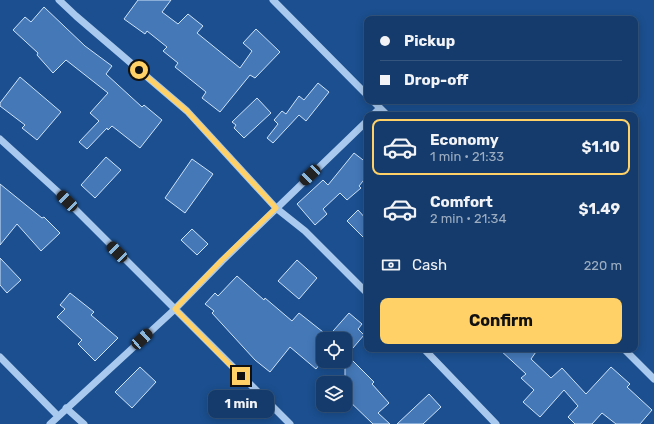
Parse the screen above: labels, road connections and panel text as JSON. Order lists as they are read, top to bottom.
{
  "page": {
    "banner": ["Pickup", "Drop-off"],
    "list": [
      {
        "name": "Economy",
        "note": "1 min · 21:33",
        "value": "$1.10"
      },
      {
        "name": "Comfort",
        "note": "2 min · 21:34",
        "value": "$1.49"
      }
    ],
    "pay": ["Cash", "220 m"],
    "buttons": "Confirm",
    "bubble": "1 min"
  }
}
